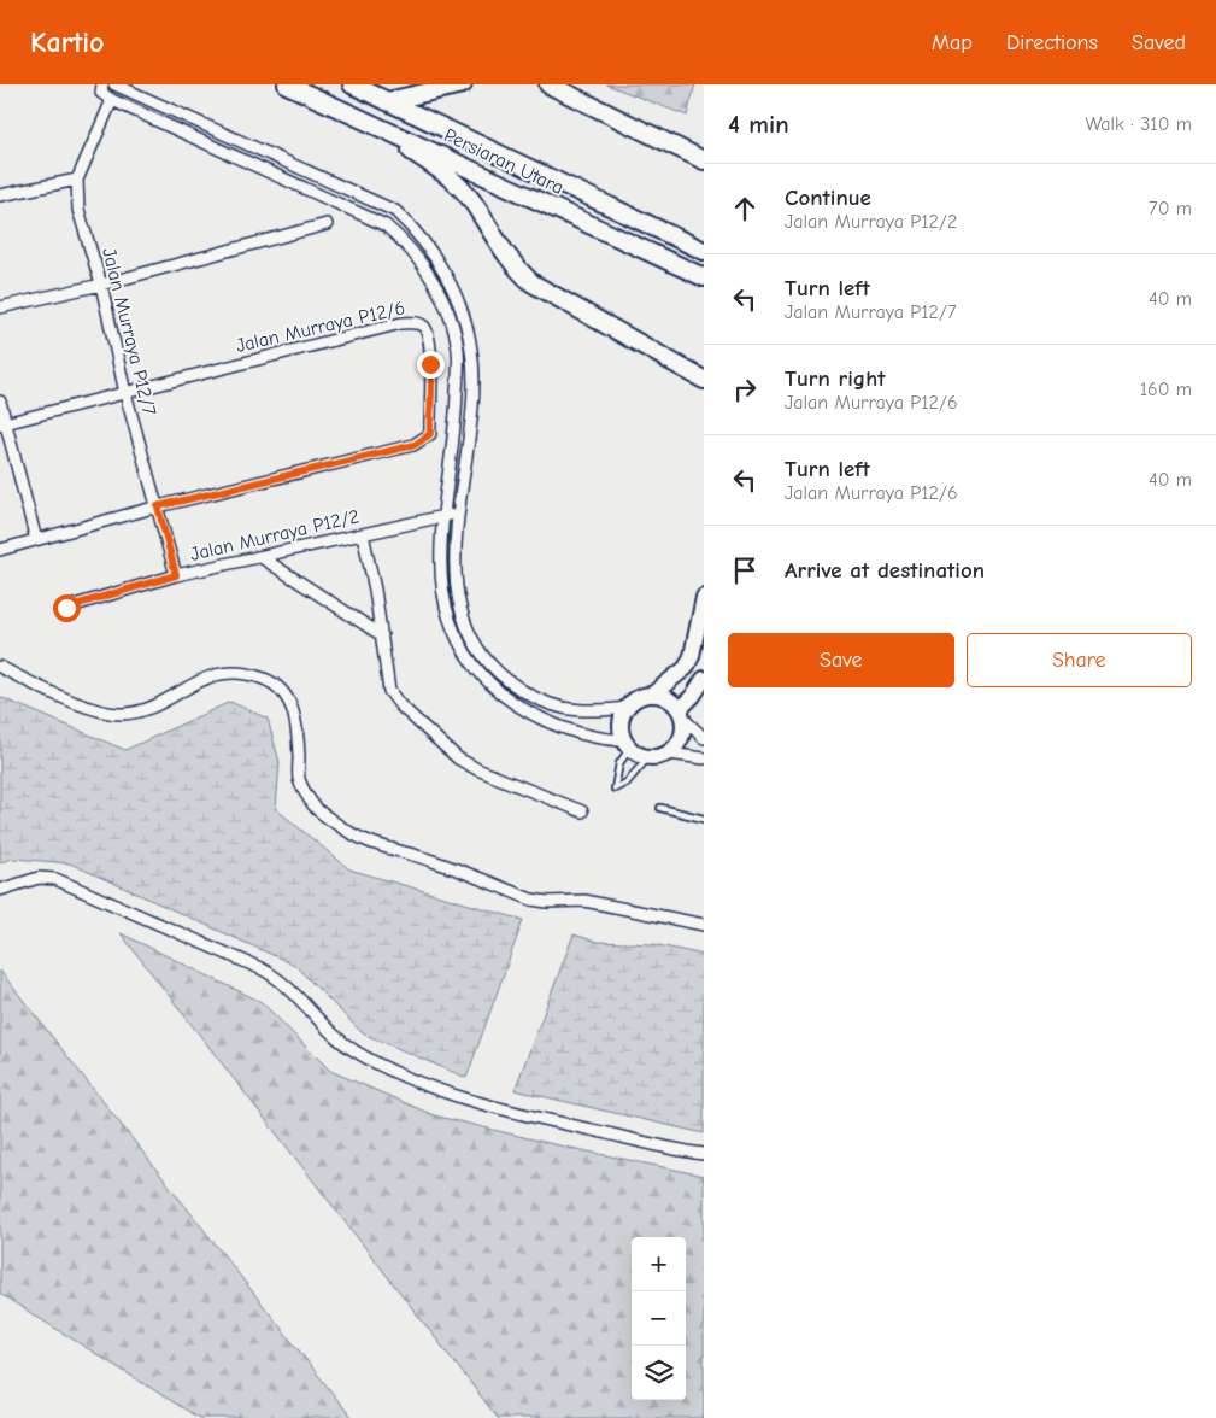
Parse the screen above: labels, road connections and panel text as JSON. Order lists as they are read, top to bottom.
{
  "streets": {
    "main road": ["Persiaran Utara"],
    "street": ["Jalan Murraya P12/6", "Jalan Murraya P12/7", "Jalan Murraya P12/2"]
  },
  "crossings": [
    ["Jalan Murraya P12/6", "Jalan Murraya P12/7"],
    ["Jalan Murraya P12/7", "Jalan Murraya P12/2"]
  ],
  "page": {
    "header": "Kartio",
    "nav": ["Map", "Directions", "Saved"],
    "heading": ["4 min", "Walk · 310 m"],
    "list": [
      ["Continue", "Jalan Murraya P12/2", "70 m"],
      ["Turn left", "Jalan Murraya P12/7", "40 m"],
      ["Turn right", "Jalan Murraya P12/6", "160 m"],
      ["Turn left", "Jalan Murraya P12/6", "40 m"],
      "Arrive at destination"
    ],
    "buttons": ["Save", "Share"],
    "map_buttons": ["+", "−"]
  }
}
